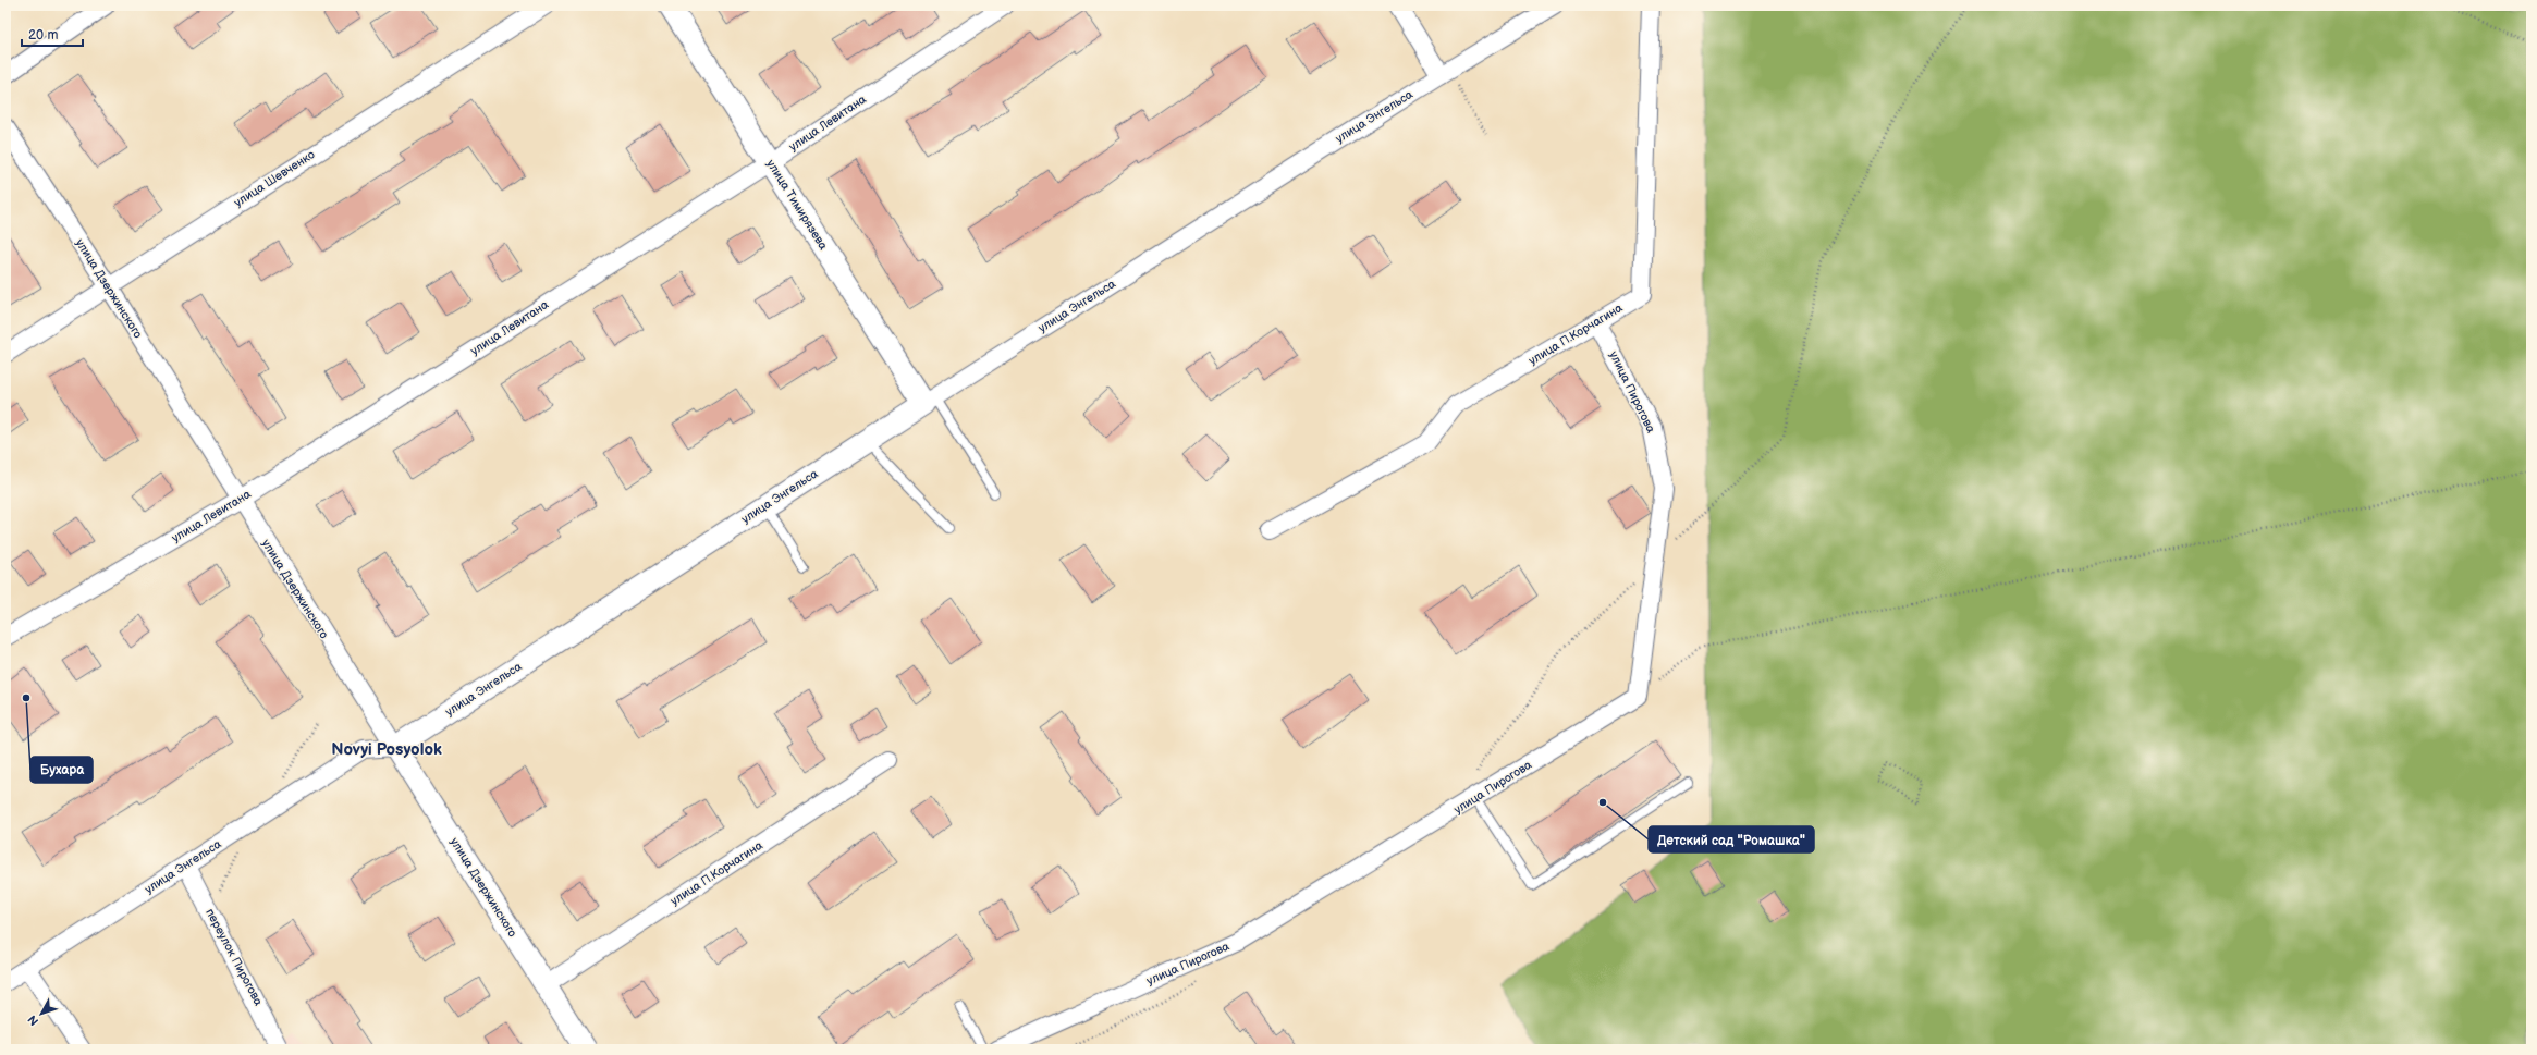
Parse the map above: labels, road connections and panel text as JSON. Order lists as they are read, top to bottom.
{
  "streets": {
    "street": [
      "улица Энгельса",
      "улица Левитана",
      "улица Шевченко",
      "улица Тимирязева",
      "улица Дзержинского",
      "улица П.Корчагина",
      "улица Пирогова",
      "переулок Пирогова"
    ]
  },
  "crossings": [
    ["улица Энгельса", "улица Тимирязева"],
    ["улица Энгельса", "улица Дзержинского"],
    ["улица Энгельса", "переулок Пирогова"],
    ["улица Левитана", "улица Тимирязева"],
    ["улица Левитана", "улица Дзержинского"],
    ["улица Шевченко", "улица Дзержинского"],
    ["улица Дзержинского", "улица П.Корчагина"],
    ["улица П.Корчагина", "улица Пирогова"]
  ],
  "districts": ["Novyi Posyolok"],
  "places": ["Бухара", "Детский сад \"Ромашка\""],
  "scale_bar": "20 m",
  "north": "bottom left"
}
